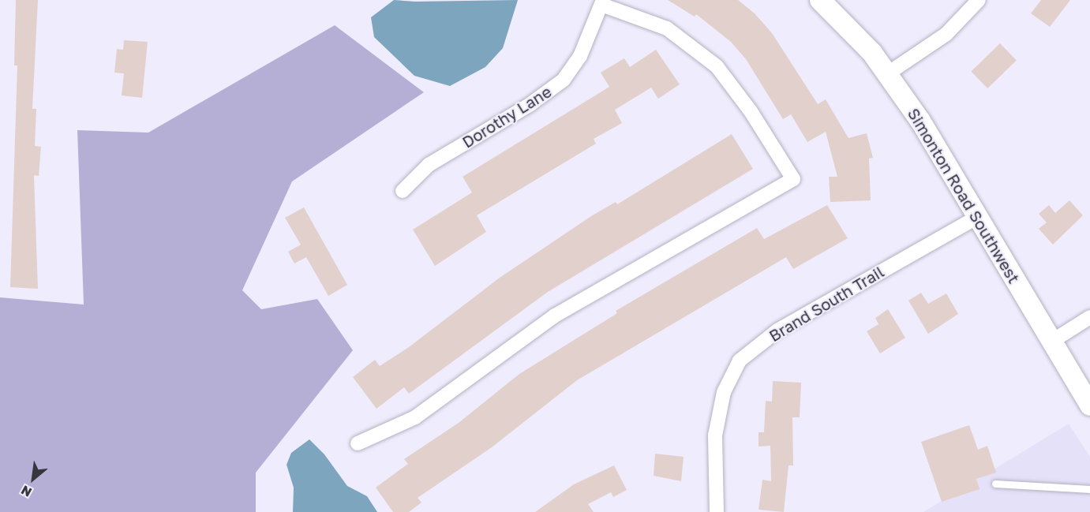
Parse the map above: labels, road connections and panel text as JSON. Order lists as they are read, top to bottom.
{
  "streets": {
    "street": ["Dorothy Lane", "Simonton Road Southwest", "Brand South Trail"]
  },
  "crossings": [
    ["Simonton Road Southwest", "Brand South Trail"]
  ],
  "north": "bottom left"
}
